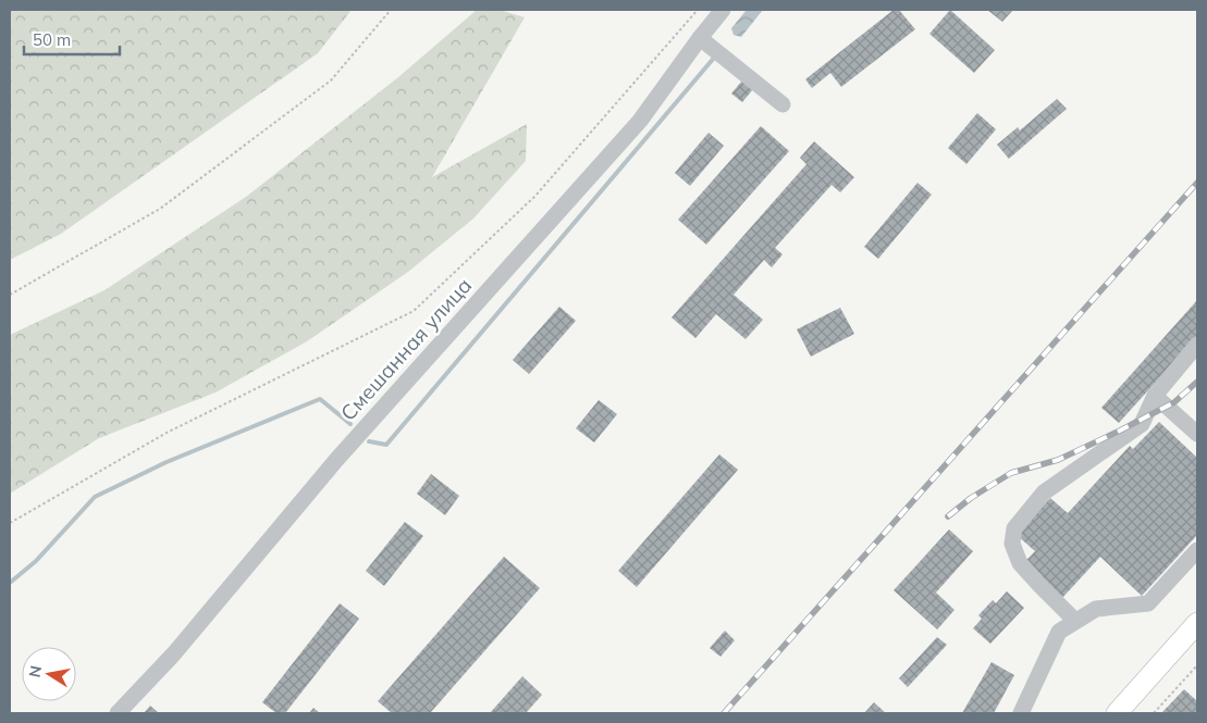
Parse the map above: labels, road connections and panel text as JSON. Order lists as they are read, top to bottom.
{
  "streets": {
    "street": ["Смешанная улица"]
  },
  "scale_bar": "50 m",
  "north": "left"
}
